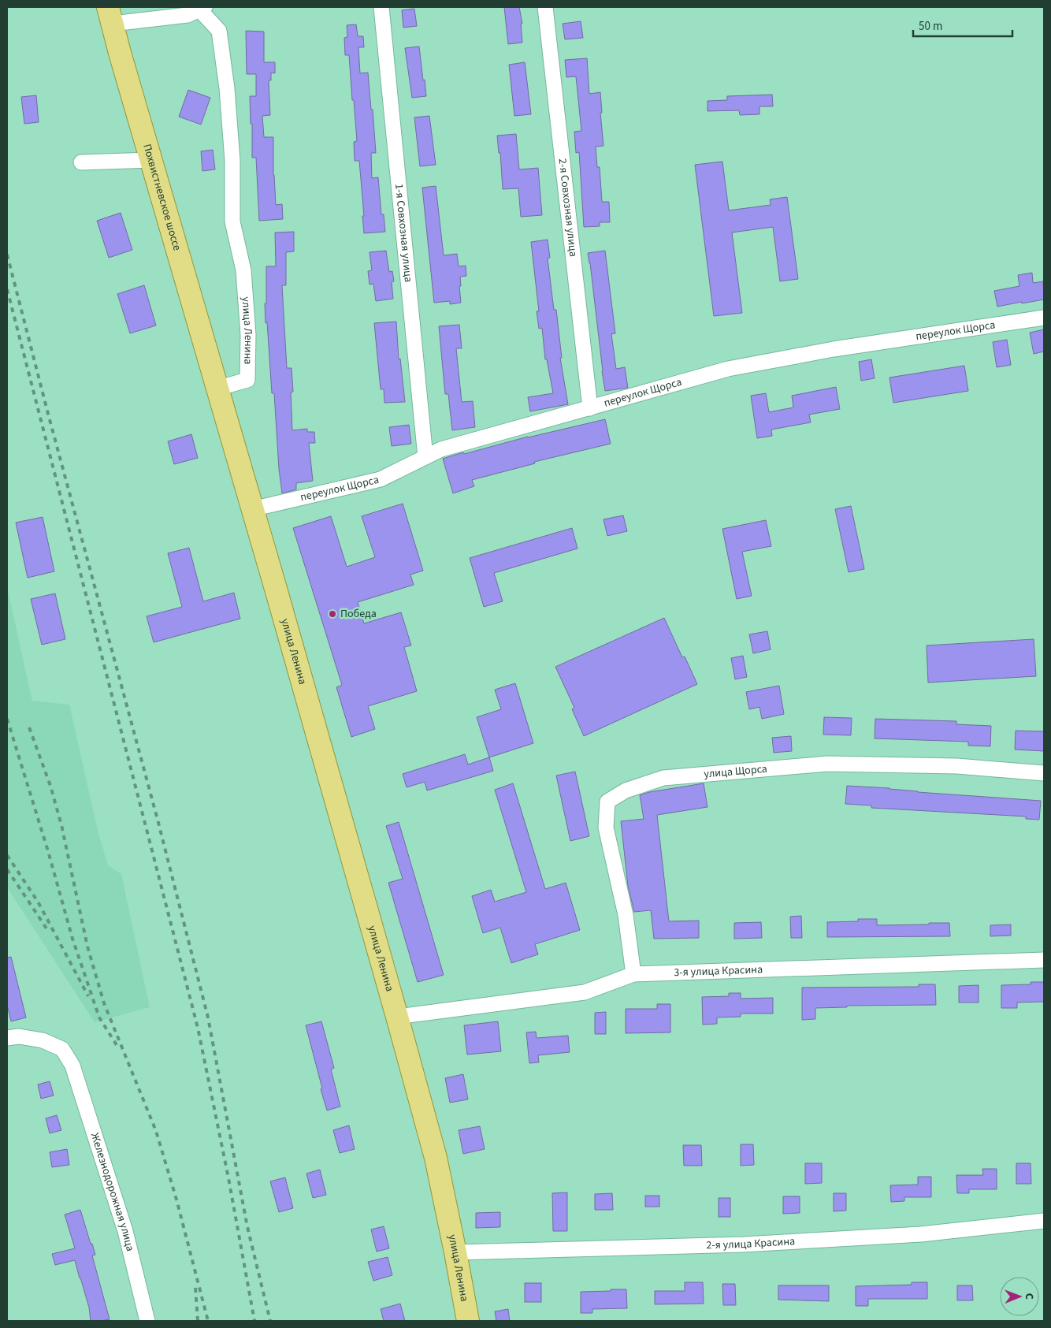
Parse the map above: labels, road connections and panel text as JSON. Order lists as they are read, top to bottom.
{
  "streets": {
    "main road": ["Похвистневское шоссе", "улица Ленина"],
    "street": [
      "2-я Совхозная улица",
      "1-я Совхозная улица",
      "переулок Щорса",
      "улица Щорса",
      "3-я улица Красина",
      "Железнодорожная улица",
      "2-я улица Красина"
    ]
  },
  "crossings": [
    ["Похвистневское шоссе", "улица Ленина"],
    ["2-я Совхозная улица", "переулок Щорса"],
    ["1-я Совхозная улица", "переулок Щорса"],
    ["улица Ленина", "переулок Щорса"],
    ["улица Ленина", "3-я улица Красина"],
    ["улица Ленина", "2-я улица Красина"],
    ["улица Щорса", "3-я улица Красина"]
  ],
  "places": ["Победа"],
  "scale_bar": "50 m",
  "north": "right"
}
